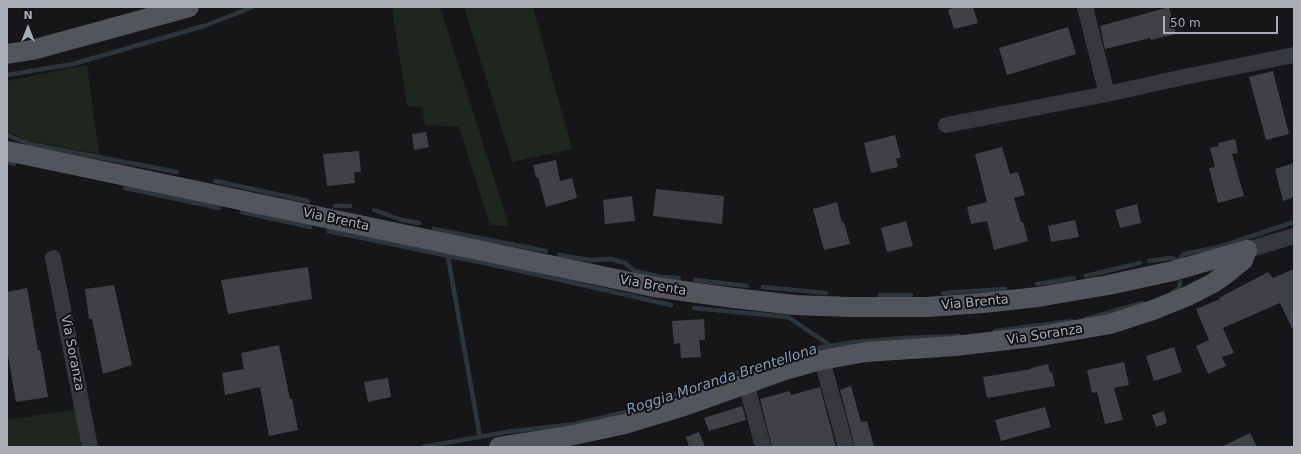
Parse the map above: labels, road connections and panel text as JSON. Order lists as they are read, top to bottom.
{
  "streets": {
    "main road": ["Via Brenta", "Via Soranza"]
  },
  "crossings": [
    ["Via Brenta", "Via Soranza"]
  ],
  "water": ["Roggia Moranda Brentellona"],
  "scale_bar": "50 m",
  "north": "top"
}
